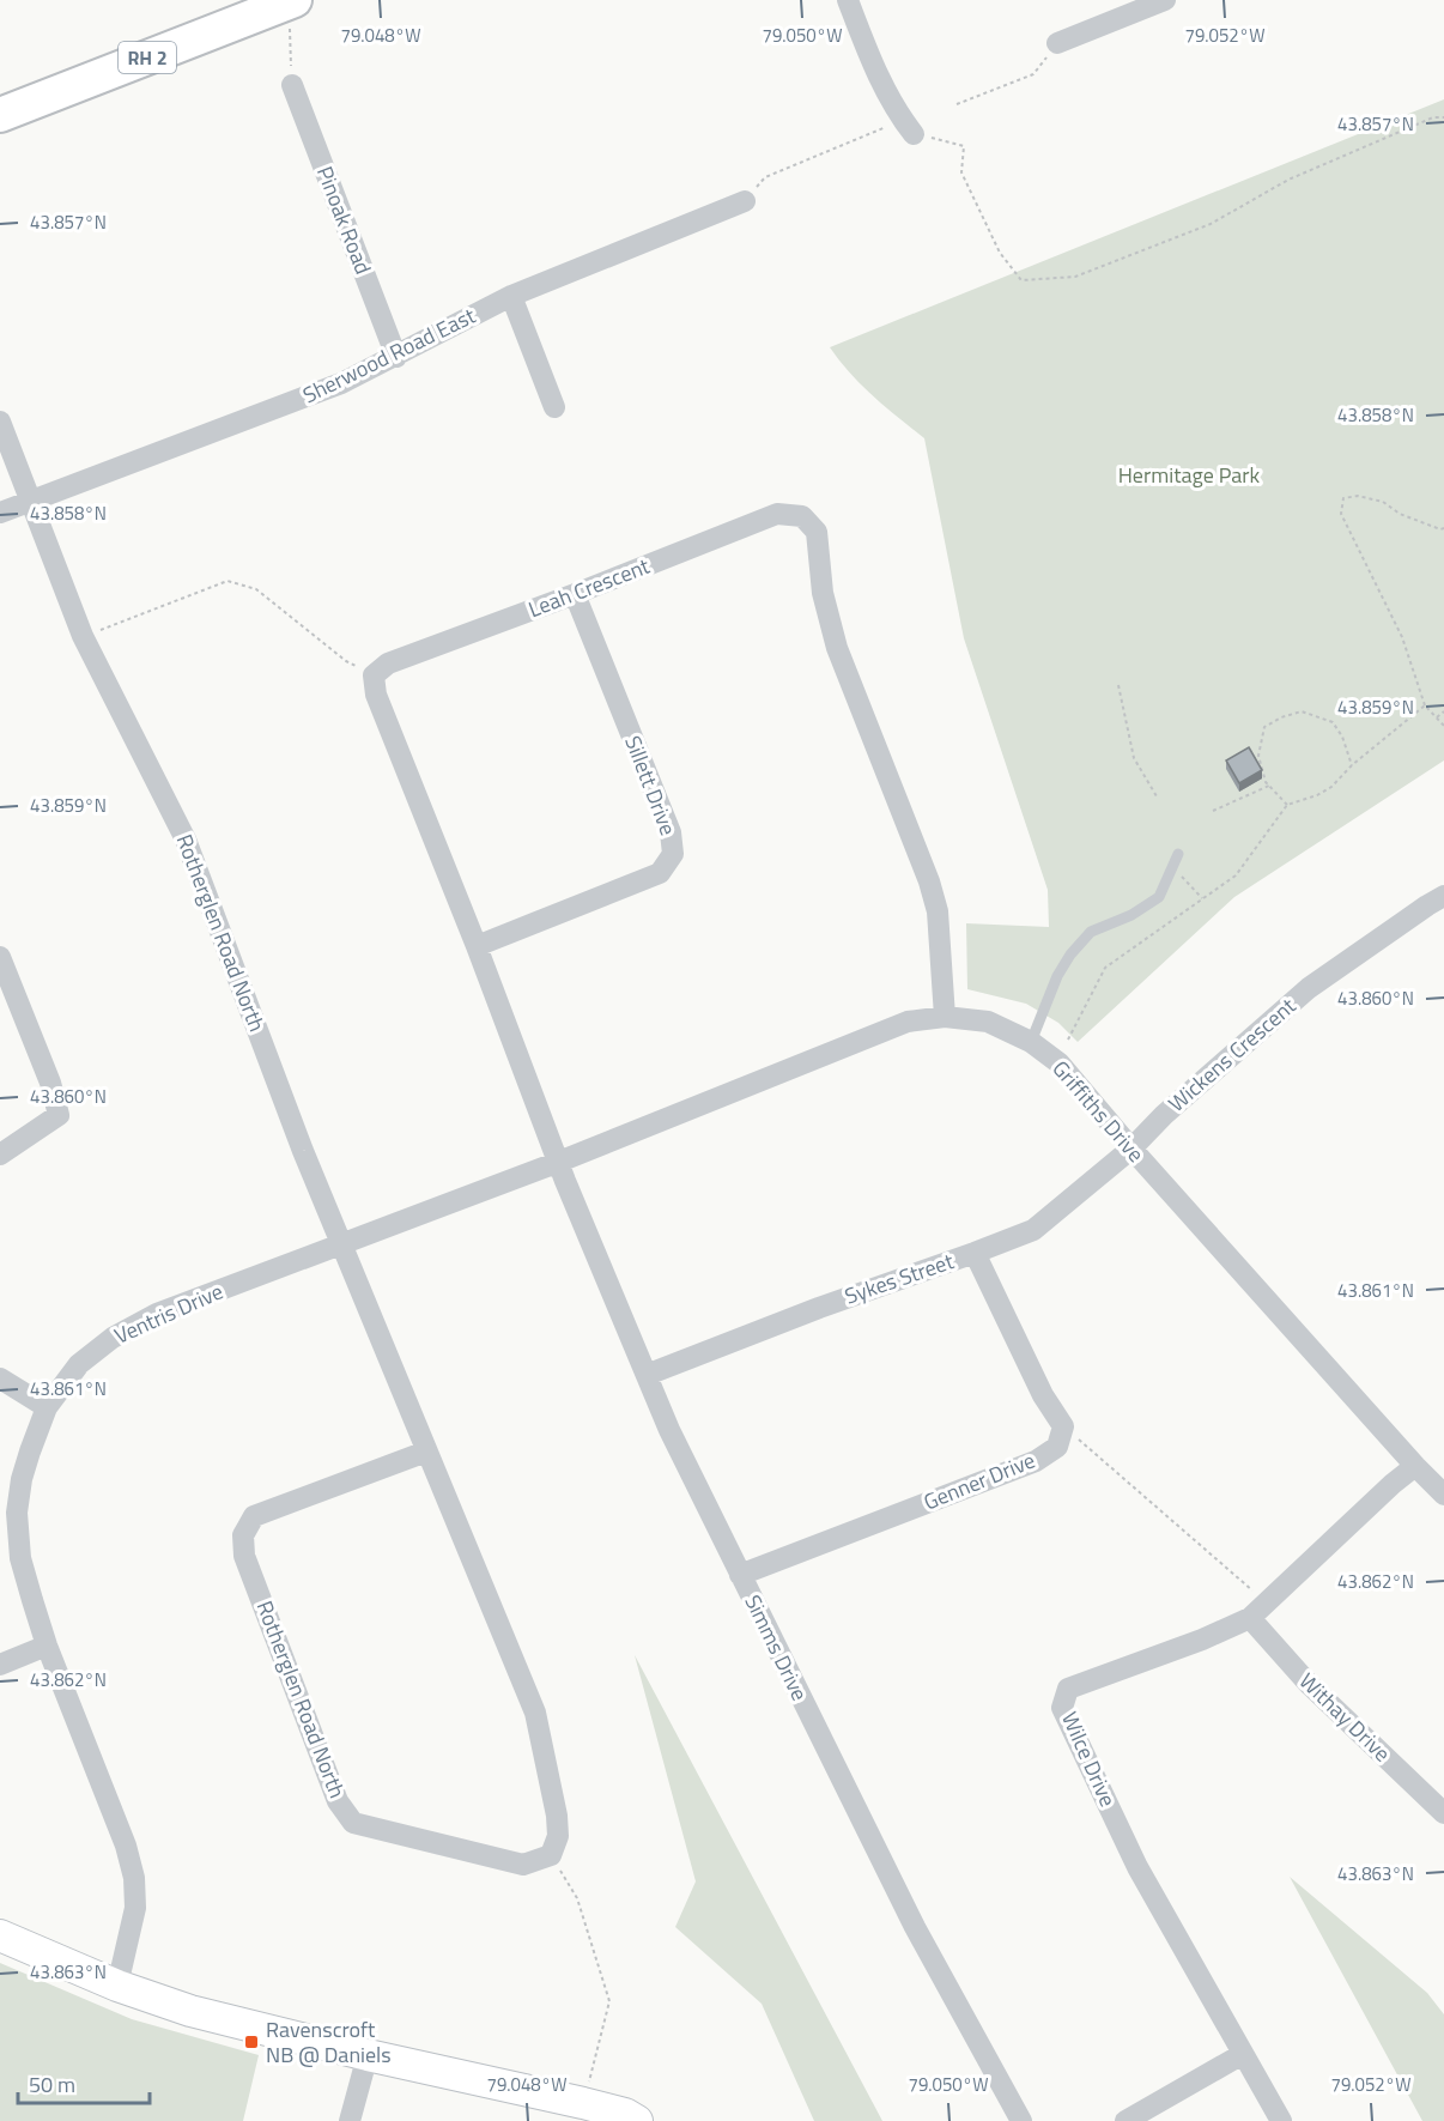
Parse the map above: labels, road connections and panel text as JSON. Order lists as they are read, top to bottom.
{
  "streets": {
    "main road": ["RH 2"],
    "street": [
      "Pinoak Road",
      "Sherwood Road East",
      "Leah Crescent",
      "Sillett Drive",
      "Rotherglen Road North",
      "Wickens Crescent",
      "Griffiths Drive",
      "Sykes Street",
      "Ventris Drive",
      "Genner Drive",
      "Simms Drive",
      "Withay Drive",
      "Wilce Drive"
    ]
  },
  "crossings": [
    ["Pinoak Road", "Sherwood Road East"],
    ["Sherwood Road East", "Rotherglen Road North"],
    ["Leah Crescent", "Sillett Drive"],
    ["Leah Crescent", "Griffiths Drive"],
    ["Rotherglen Road North", "Ventris Drive"],
    ["Wickens Crescent", "Griffiths Drive"],
    ["Wickens Crescent", "Sykes Street"],
    ["Griffiths Drive", "Sykes Street"],
    ["Griffiths Drive", "Ventris Drive"],
    ["Griffiths Drive", "Simms Drive"],
    ["Griffiths Drive", "Wilce Drive"],
    ["Sykes Street", "Simms Drive"],
    ["Ventris Drive", "Simms Drive"],
    ["Genner Drive", "Simms Drive"],
    ["Withay Drive", "Wilce Drive"]
  ],
  "parks": ["Hermitage Park"],
  "places": {
    "transit": ["Ravenscroft NB @ Daniels"]
  },
  "scale_bar": "50 m",
  "coordinates": [
    "79.048°W",
    "79.050°W",
    "79.052°W",
    "43.857°N",
    "43.858°N",
    "43.859°N",
    "43.860°N",
    "43.861°N",
    "43.862°N",
    "43.863°N"
  ]
}
